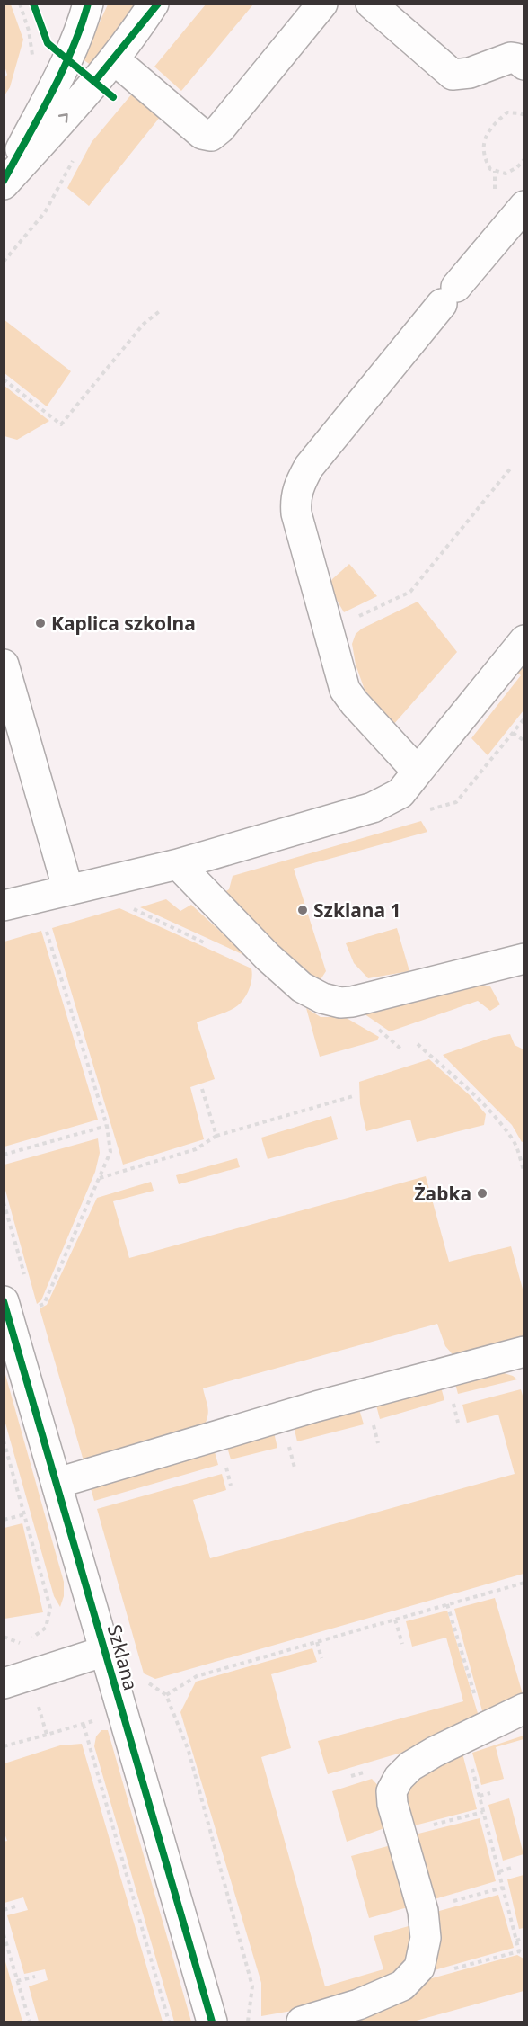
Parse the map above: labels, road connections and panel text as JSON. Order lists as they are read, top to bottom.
{
  "streets": {
    "street": ["Szklana"]
  },
  "places": ["Kaplica szkolna", "Szklana 1", "Żabka"]
}
